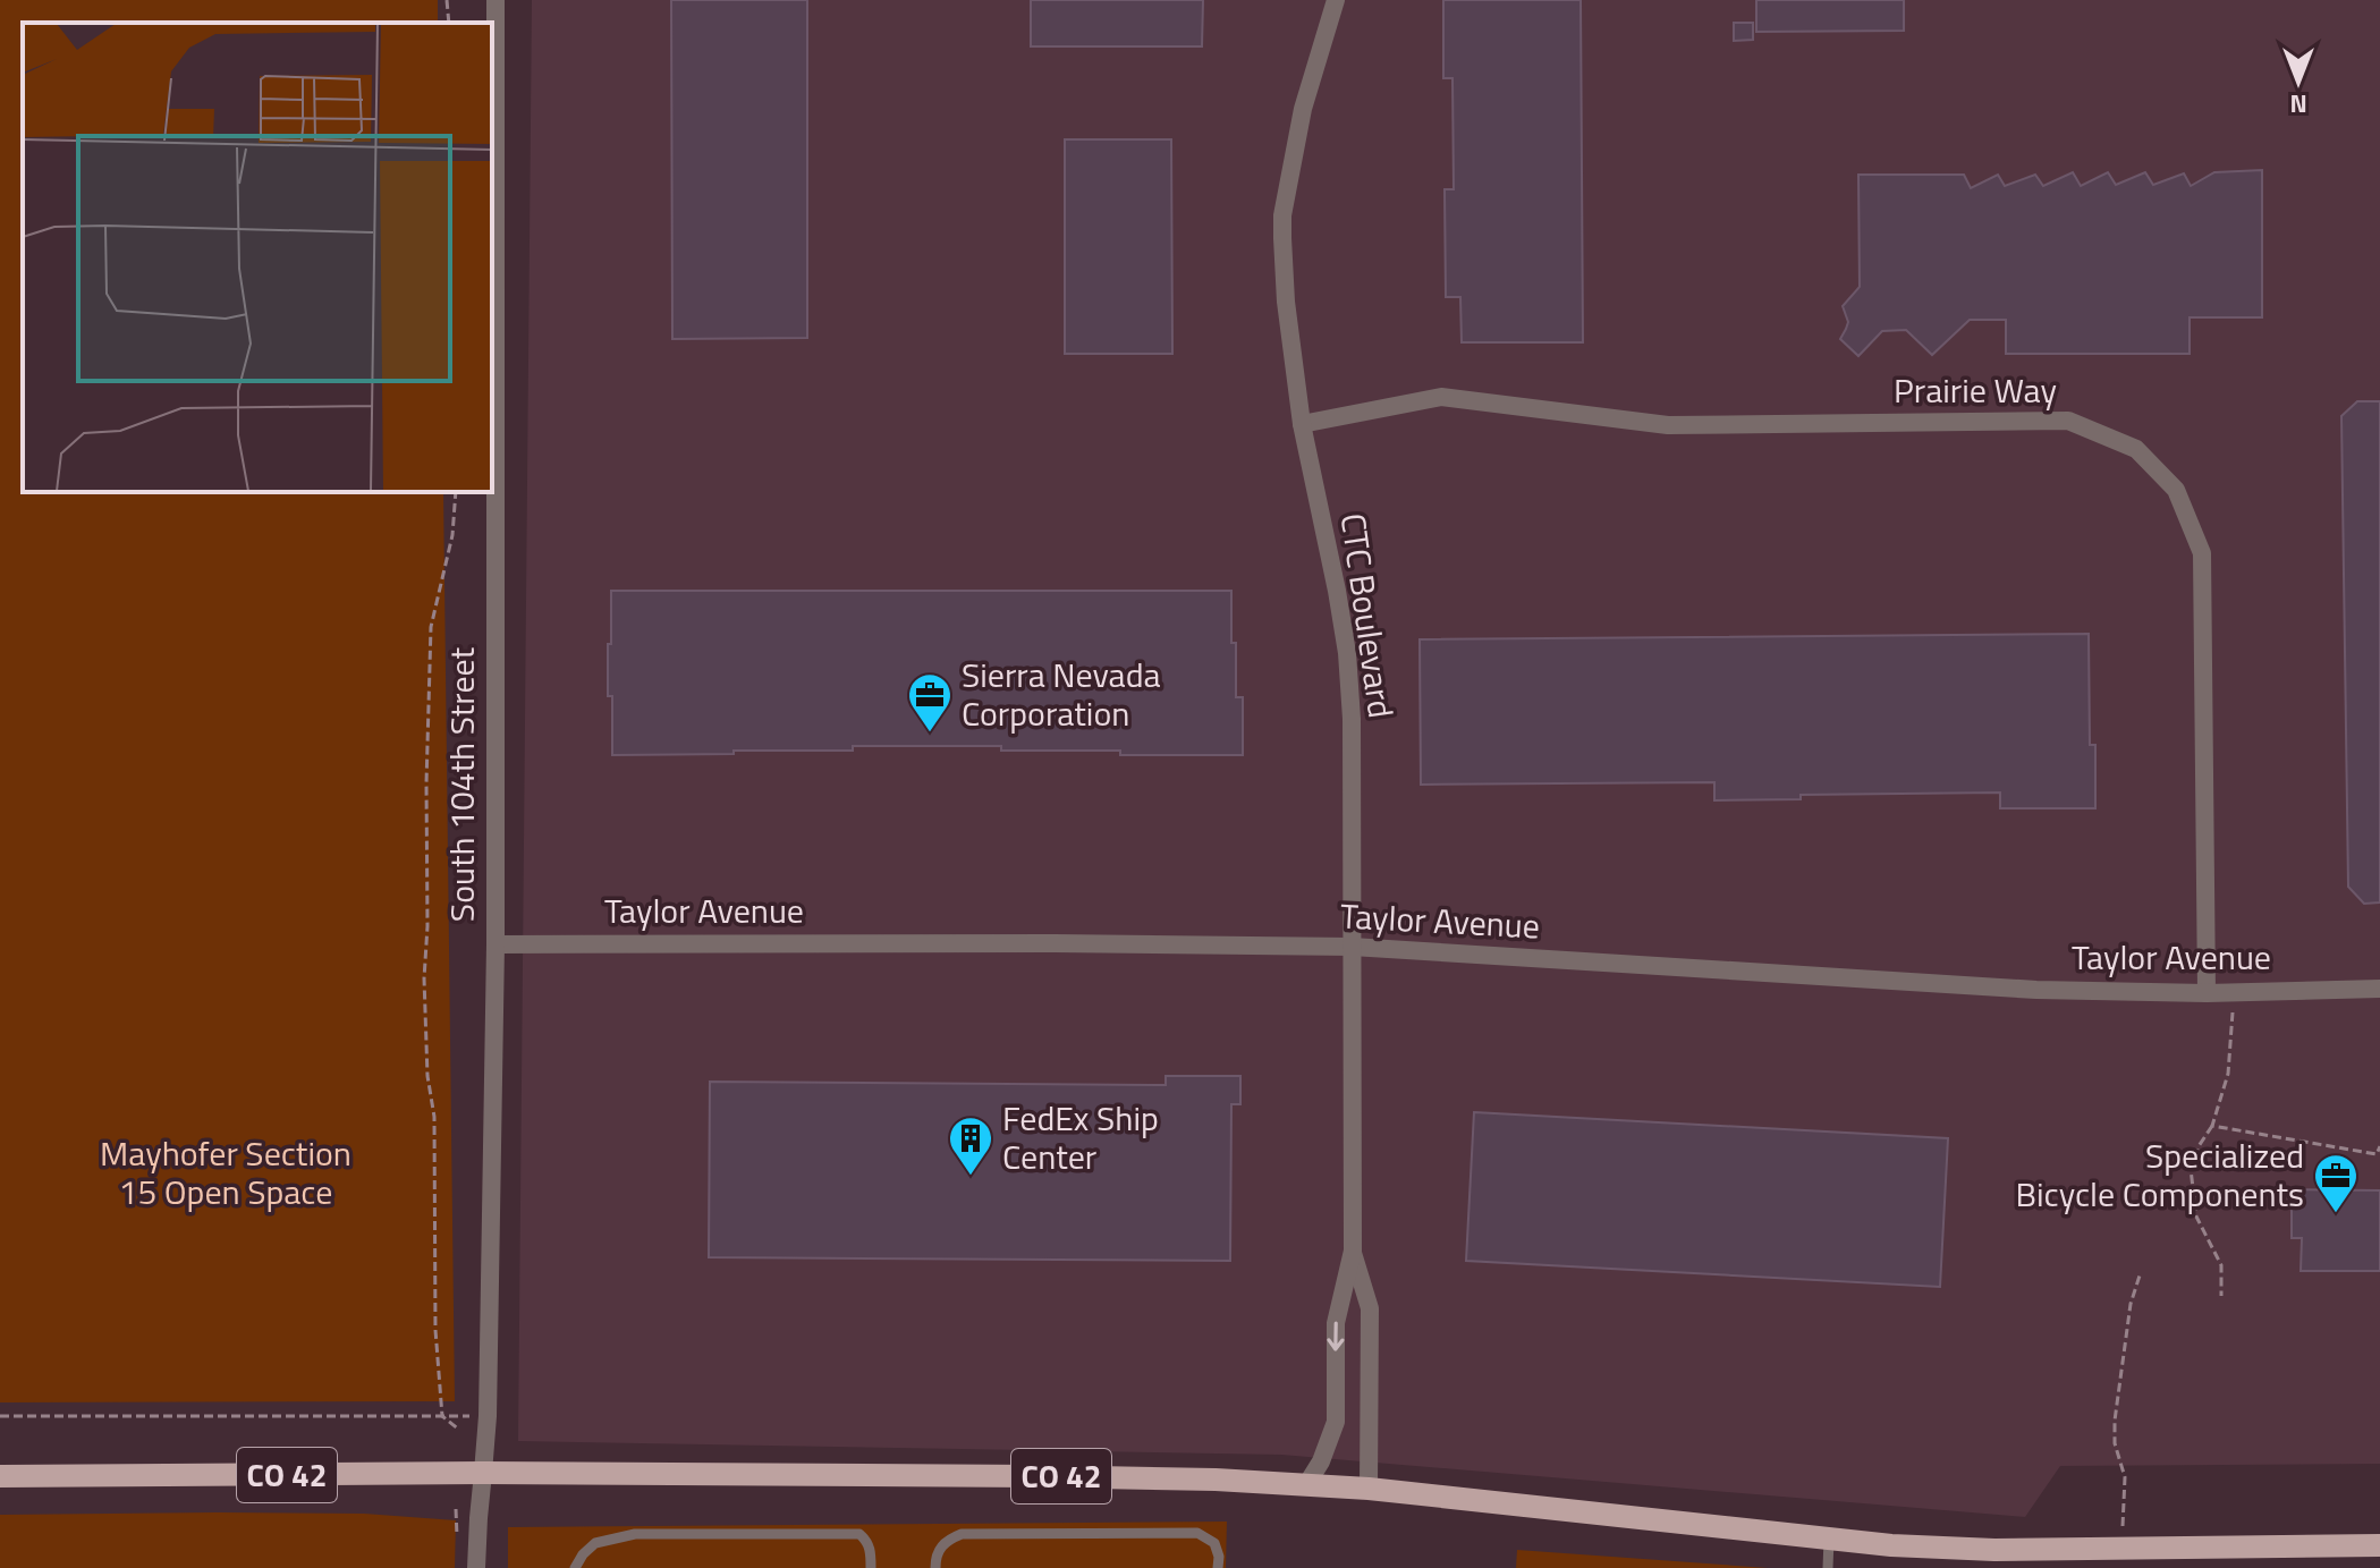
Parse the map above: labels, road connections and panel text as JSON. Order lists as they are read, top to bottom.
{
  "streets": {
    "main road": ["CO 42"],
    "street": [
      "Prairie Way",
      "CTC Boulevard",
      "South 104th Street",
      "Taylor Avenue"
    ]
  },
  "crossings": [
    ["Prairie Way", "CTC Boulevard"],
    ["Prairie Way", "Taylor Avenue"],
    ["CTC Boulevard", "Taylor Avenue"],
    ["CTC Boulevard", "CO 42"],
    ["South 104th Street", "Taylor Avenue"],
    ["South 104th Street", "CO 42"]
  ],
  "parks": ["Mayhofer Section 15 Open Space"],
  "places": {
    "office": ["Sierra Nevada Corporation", "Specialized Bicycle Components"],
    "building": ["FedEx Ship Center"]
  },
  "north": "bottom"
}
